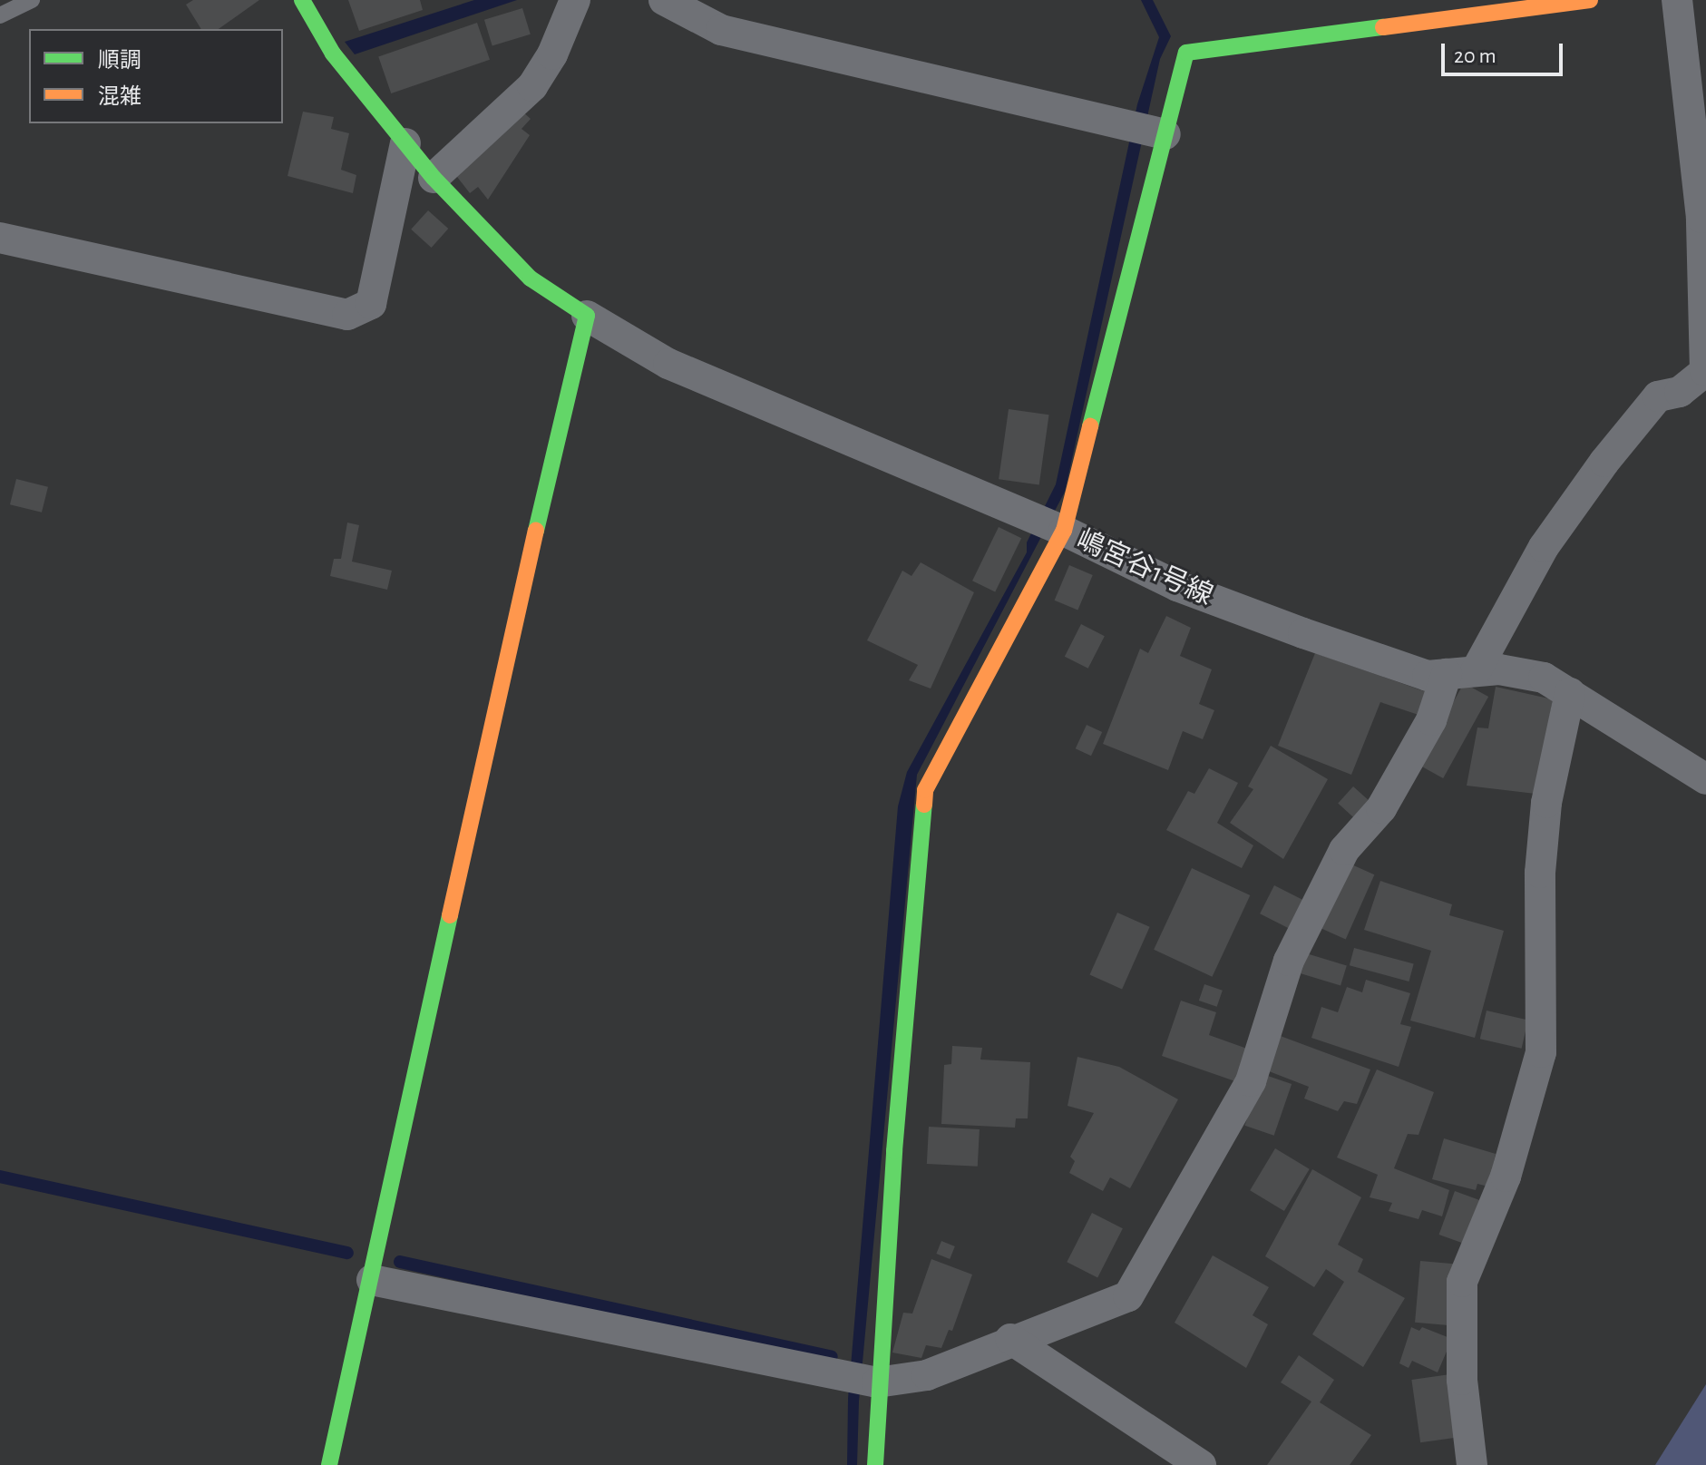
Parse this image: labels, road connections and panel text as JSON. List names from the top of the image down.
{
  "streets": {
    "street": ["嶋宮谷1号線"]
  },
  "legend": ["順調", "混雑"],
  "scale_bar": "20 m"
}
